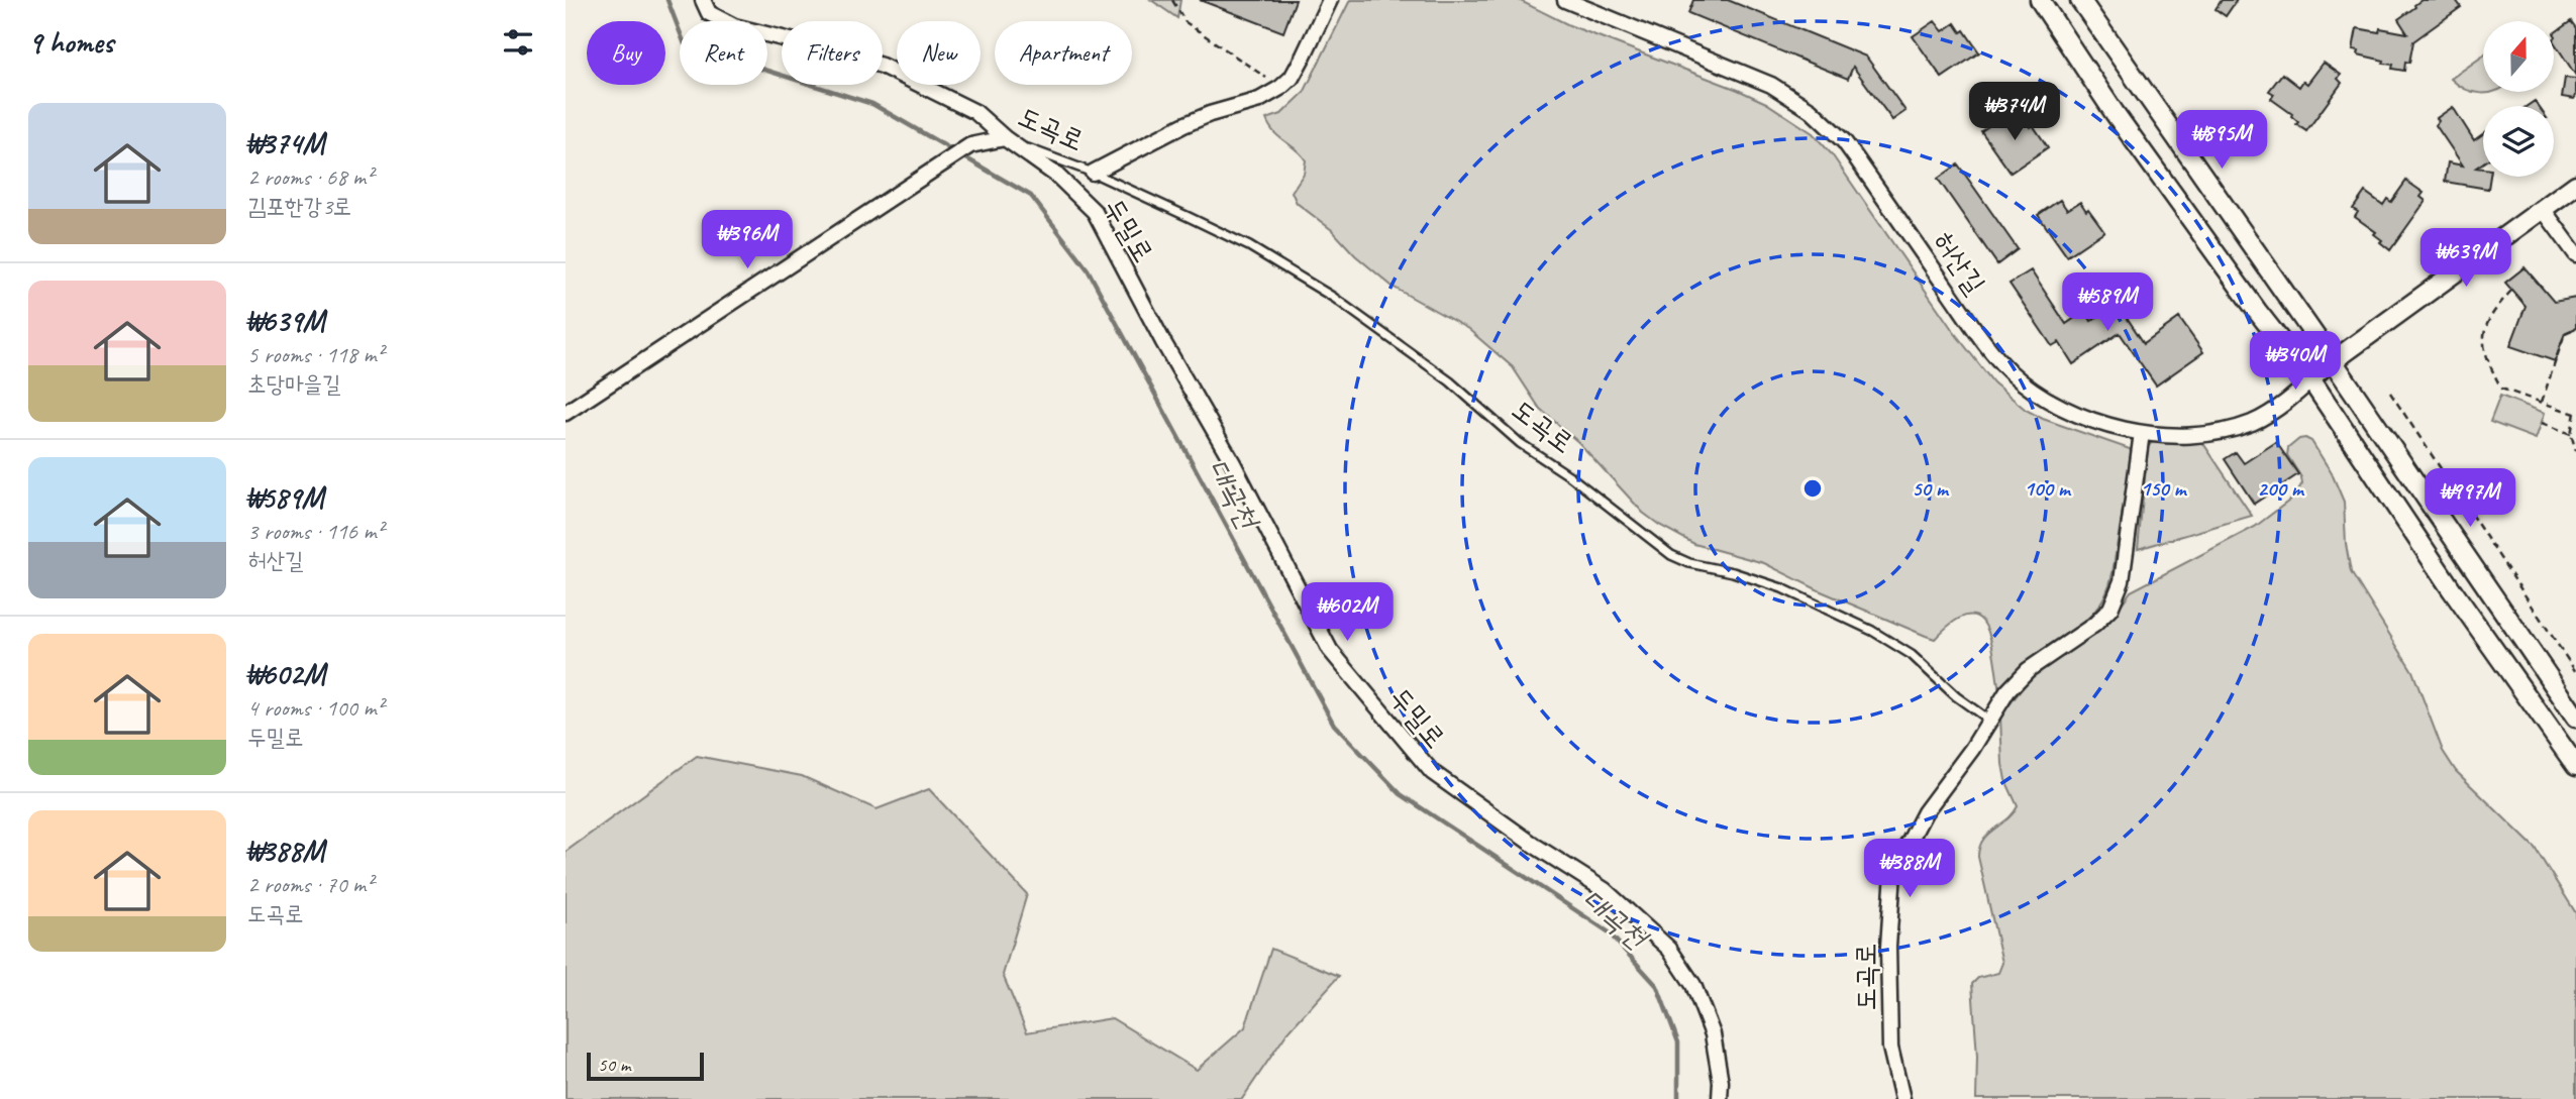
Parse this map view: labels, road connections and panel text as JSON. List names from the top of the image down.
{
  "streets": {
    "street": ["도곡로", "두밀로", "허산길"]
  },
  "crossings": [
    ["도곡로", "두밀로"]
  ],
  "water": ["대곡천"],
  "scale_bar": "50 m",
  "north": "top",
  "page": {
    "heading": "9 homes",
    "chip": [
      "Buy",
      "Rent",
      "Filters",
      "New",
      "Apartment"
    ],
    "price": [
      "₩374M",
      "₩895M",
      "₩396M",
      "₩639M",
      "₩589M",
      "₩340M",
      "₩997M",
      "₩602M",
      "₩388M"
    ],
    "list": [
      {
        "name": "₩374M",
        "note": "2 rooms · 68 m² · 김포한강3로"
      },
      {
        "name": "₩639M",
        "note": "5 rooms · 118 m² · 초당마을길"
      },
      {
        "name": "₩589M",
        "note": "3 rooms · 116 m² · 허산길"
      },
      {
        "name": "₩602M",
        "note": "4 rooms · 100 m² · 두밀로"
      },
      {
        "name": "₩388M",
        "note": "2 rooms · 70 m² · 도곡로"
      }
    ],
    "scale": "50 m"
  },
  "rings": [
    "50 m",
    "100 m",
    "150 m",
    "200 m"
  ]
}
